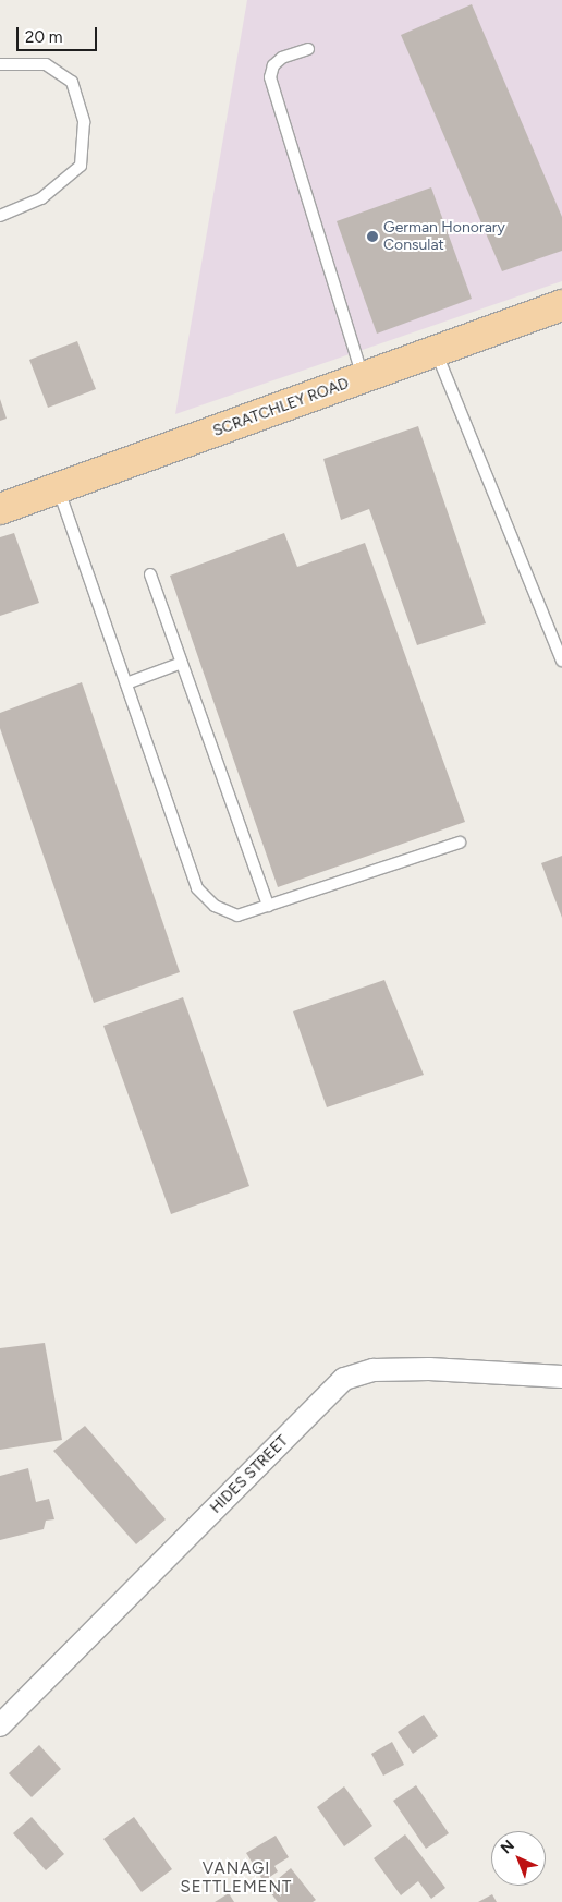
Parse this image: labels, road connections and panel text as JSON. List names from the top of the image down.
{
  "streets": {
    "main road": ["SCRATCHLEY ROAD"],
    "street": ["HIDES STREET"]
  },
  "districts": ["VANAGI SETTLEMENT"],
  "places": ["German Honorary Consulat"],
  "scale_bar": "20 m",
  "north": "top left"
}
